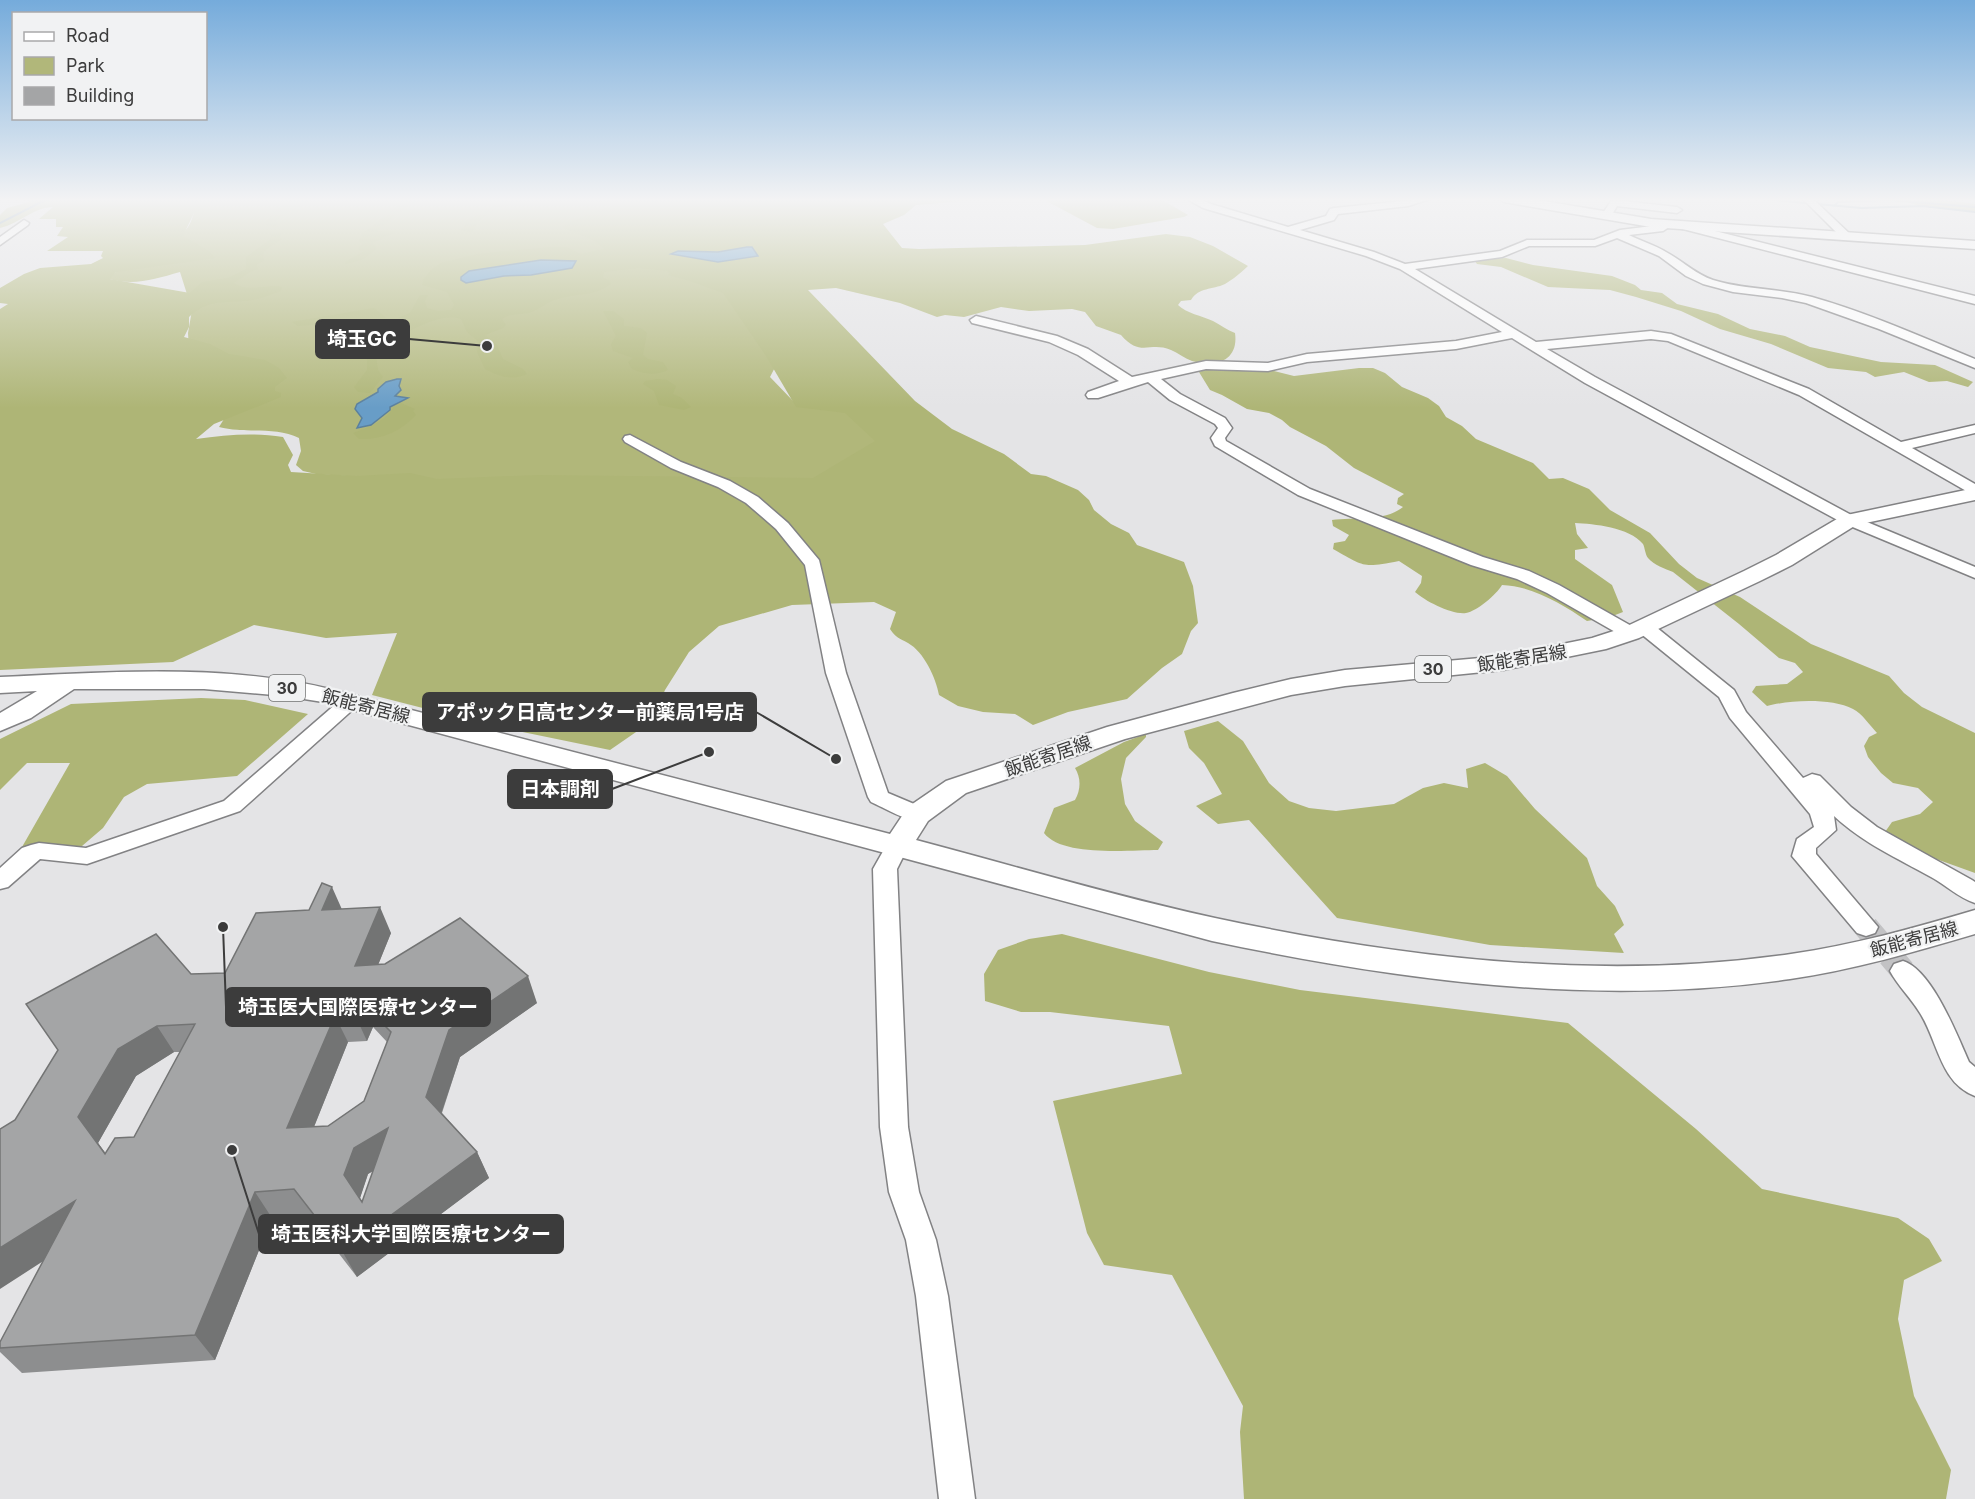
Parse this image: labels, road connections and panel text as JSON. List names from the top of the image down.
{
  "streets": {
    "main road": ["飯能寄居線", "30"]
  },
  "places": [
    "埼玉GC",
    "日本調剤",
    "アポック日高センター前薬局1号店",
    "埼玉医大国際医療センター",
    "埼玉医科大学国際医療センター"
  ],
  "legend": ["Road", "Park", "Building"]
}
